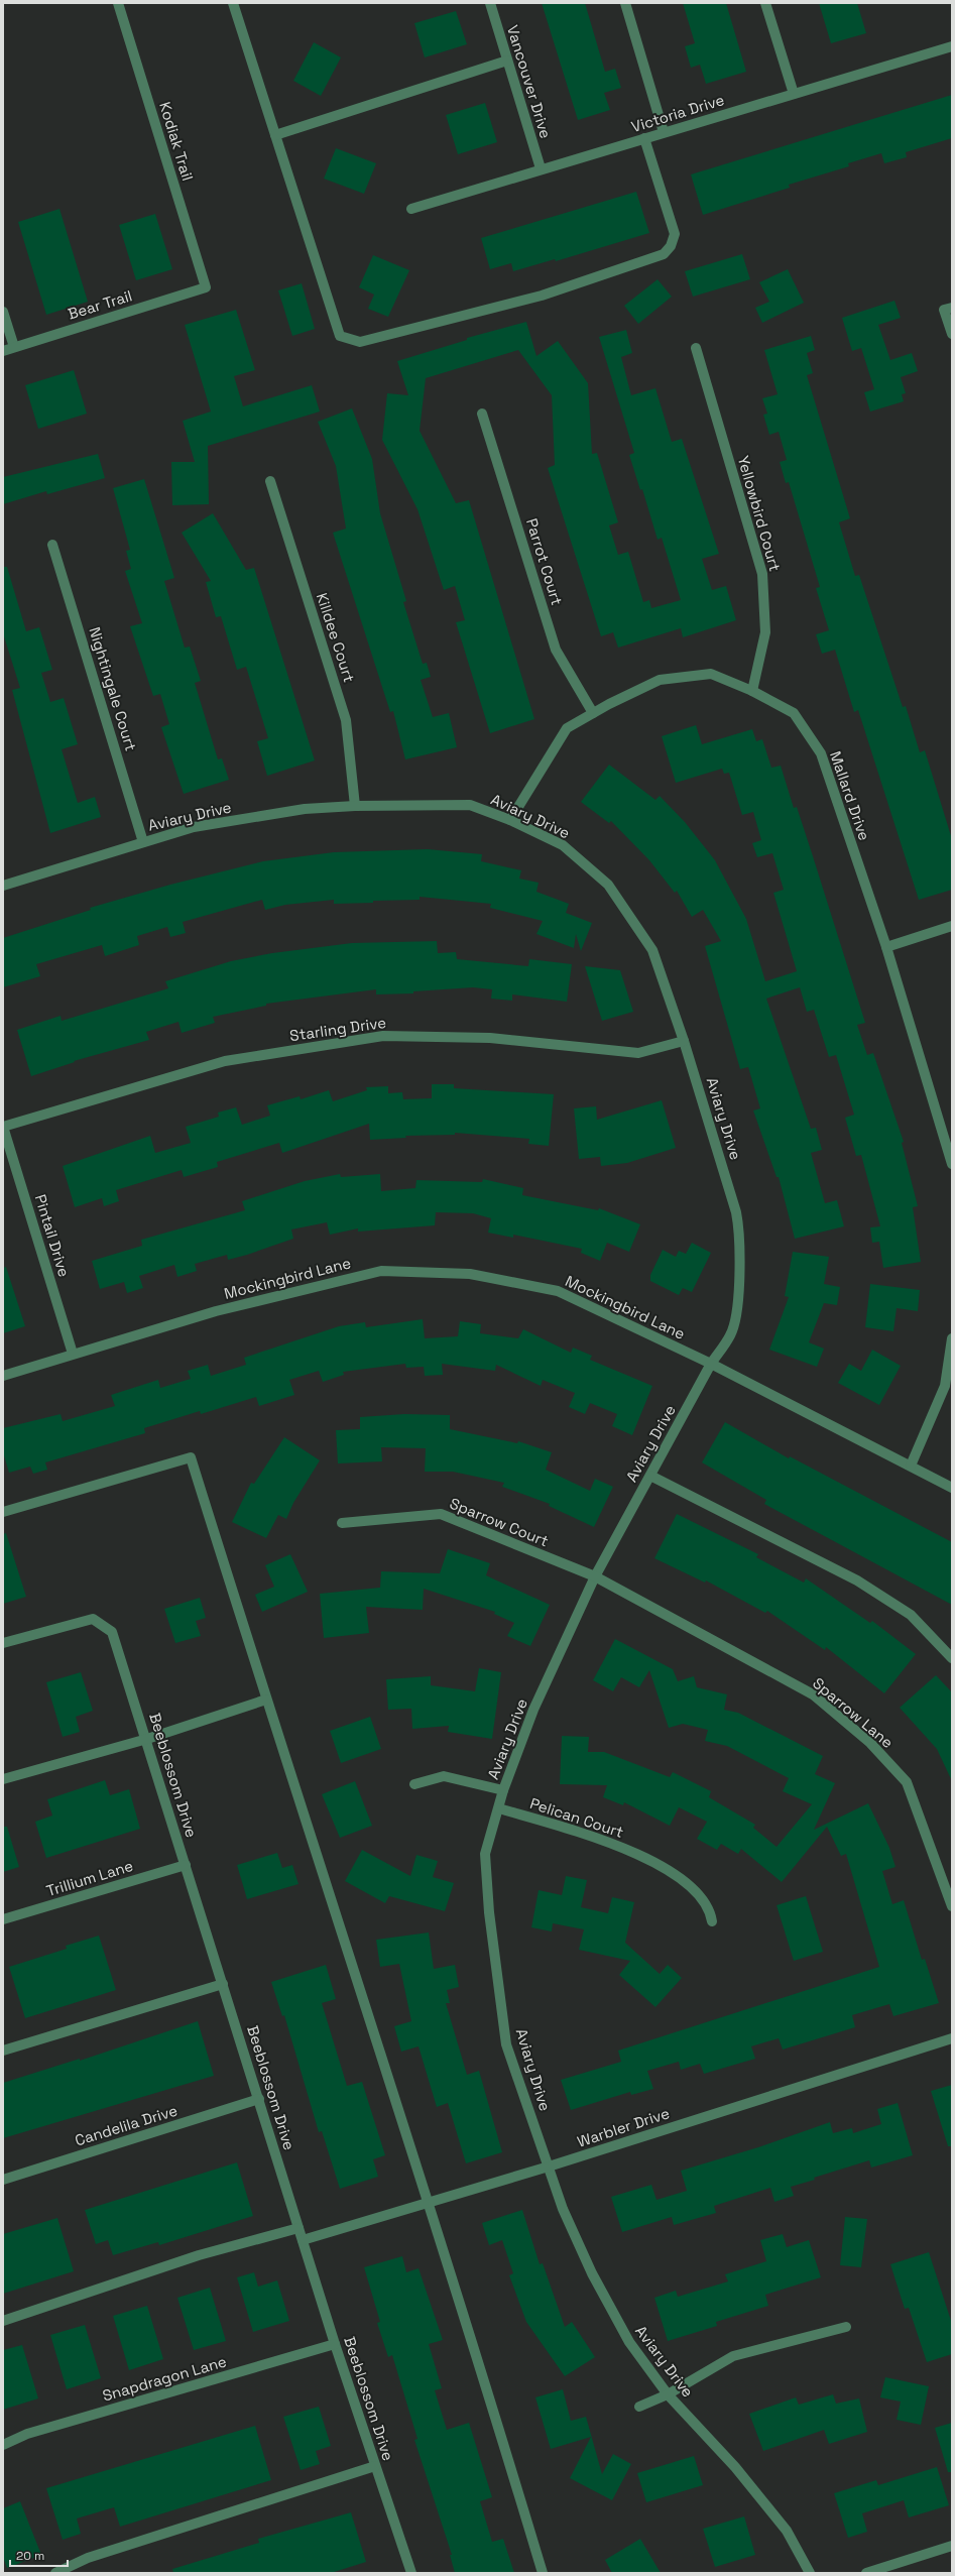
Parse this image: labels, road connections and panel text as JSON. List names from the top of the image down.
{
  "streets": {
    "street": [
      "Vancouver Drive",
      "Victoria Drive",
      "Kodiak Trail",
      "Bear Trail",
      "Yellowbird Court",
      "Parrot Court",
      "Killdee Court",
      "Nightingale Court",
      "Mallard Drive",
      "Aviary Drive",
      "Starling Drive",
      "Pintail Drive",
      "Mockingbird Lane",
      "Sparrow Court",
      "Sparrow Lane",
      "Beeblossom Drive",
      "Pelican Court",
      "Trillium Lane",
      "Candelila Drive",
      "Warbler Drive",
      "Snapdragon Lane"
    ]
  },
  "crossings": [
    ["Vancouver Drive", "Victoria Drive"],
    ["Kodiak Trail", "Bear Trail"],
    ["Yellowbird Court", "Mallard Drive"],
    ["Parrot Court", "Mallard Drive"],
    ["Killdee Court", "Aviary Drive"],
    ["Nightingale Court", "Aviary Drive"],
    ["Mallard Drive", "Aviary Drive"],
    ["Aviary Drive", "Starling Drive"],
    ["Aviary Drive", "Mockingbird Lane"],
    ["Aviary Drive", "Sparrow Court"],
    ["Aviary Drive", "Sparrow Lane"],
    ["Aviary Drive", "Pelican Court"],
    ["Aviary Drive", "Warbler Drive"],
    ["Starling Drive", "Pintail Drive"],
    ["Pintail Drive", "Mockingbird Lane"],
    ["Sparrow Court", "Sparrow Lane"],
    ["Beeblossom Drive", "Trillium Lane"],
    ["Beeblossom Drive", "Candelila Drive"],
    ["Beeblossom Drive", "Warbler Drive"],
    ["Beeblossom Drive", "Snapdragon Lane"]
  ],
  "scale_bar": "20 m"
}
